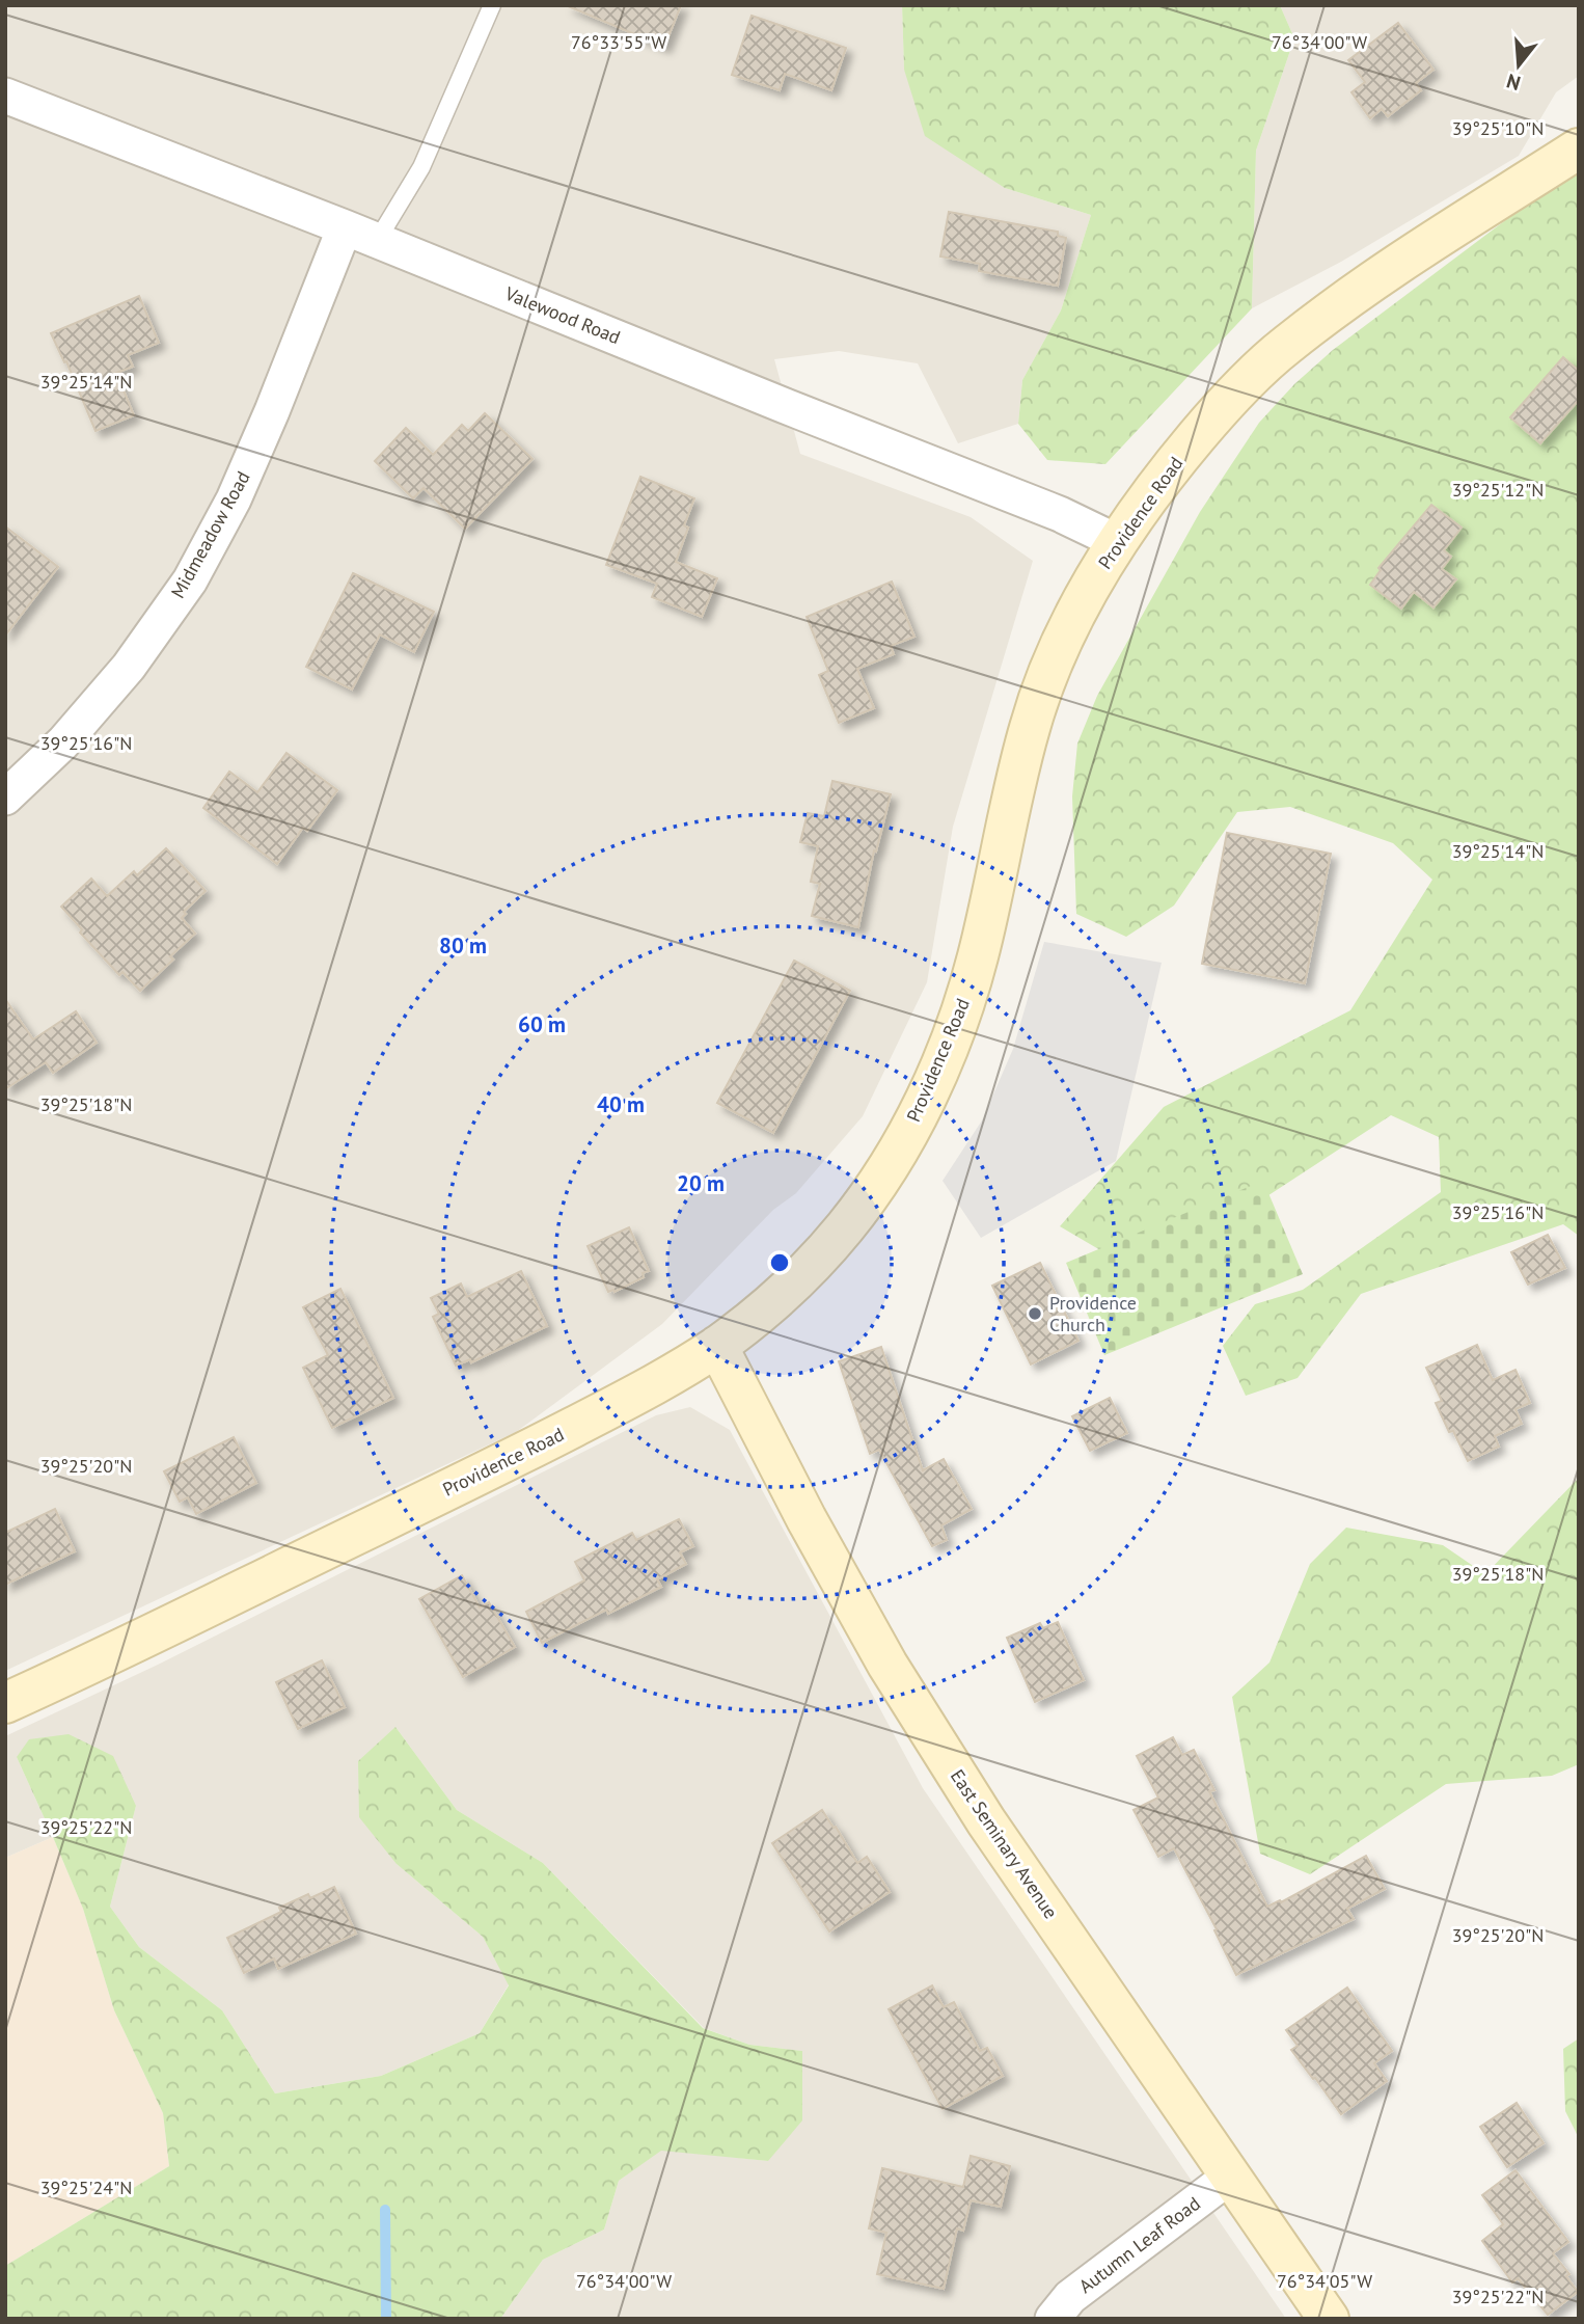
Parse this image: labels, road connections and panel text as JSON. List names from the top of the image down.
{
  "streets": {
    "street": [
      "Valewood Road",
      "Providence Road",
      "Midmeadow Road",
      "East Seminary Avenue",
      "Autumn Leaf Road"
    ]
  },
  "crossings": [
    ["Valewood Road", "Providence Road"],
    ["Valewood Road", "Midmeadow Road"],
    ["Providence Road", "East Seminary Avenue"],
    ["East Seminary Avenue", "Autumn Leaf Road"]
  ],
  "places": ["Providence Church"],
  "north": "bottom",
  "coordinates": [
    "76°33'55\"W",
    "76°34'00\"W",
    "39°25'10\"N",
    "39°25'14\"N",
    "39°25'12\"N",
    "39°25'16\"N",
    "39°25'18\"N",
    "39°25'20\"N",
    "39°25'22\"N",
    "39°25'24\"N",
    "76°34'05\"W"
  ],
  "rings": [
    "80 m",
    "60 m",
    "40 m",
    "20 m"
  ]
}
